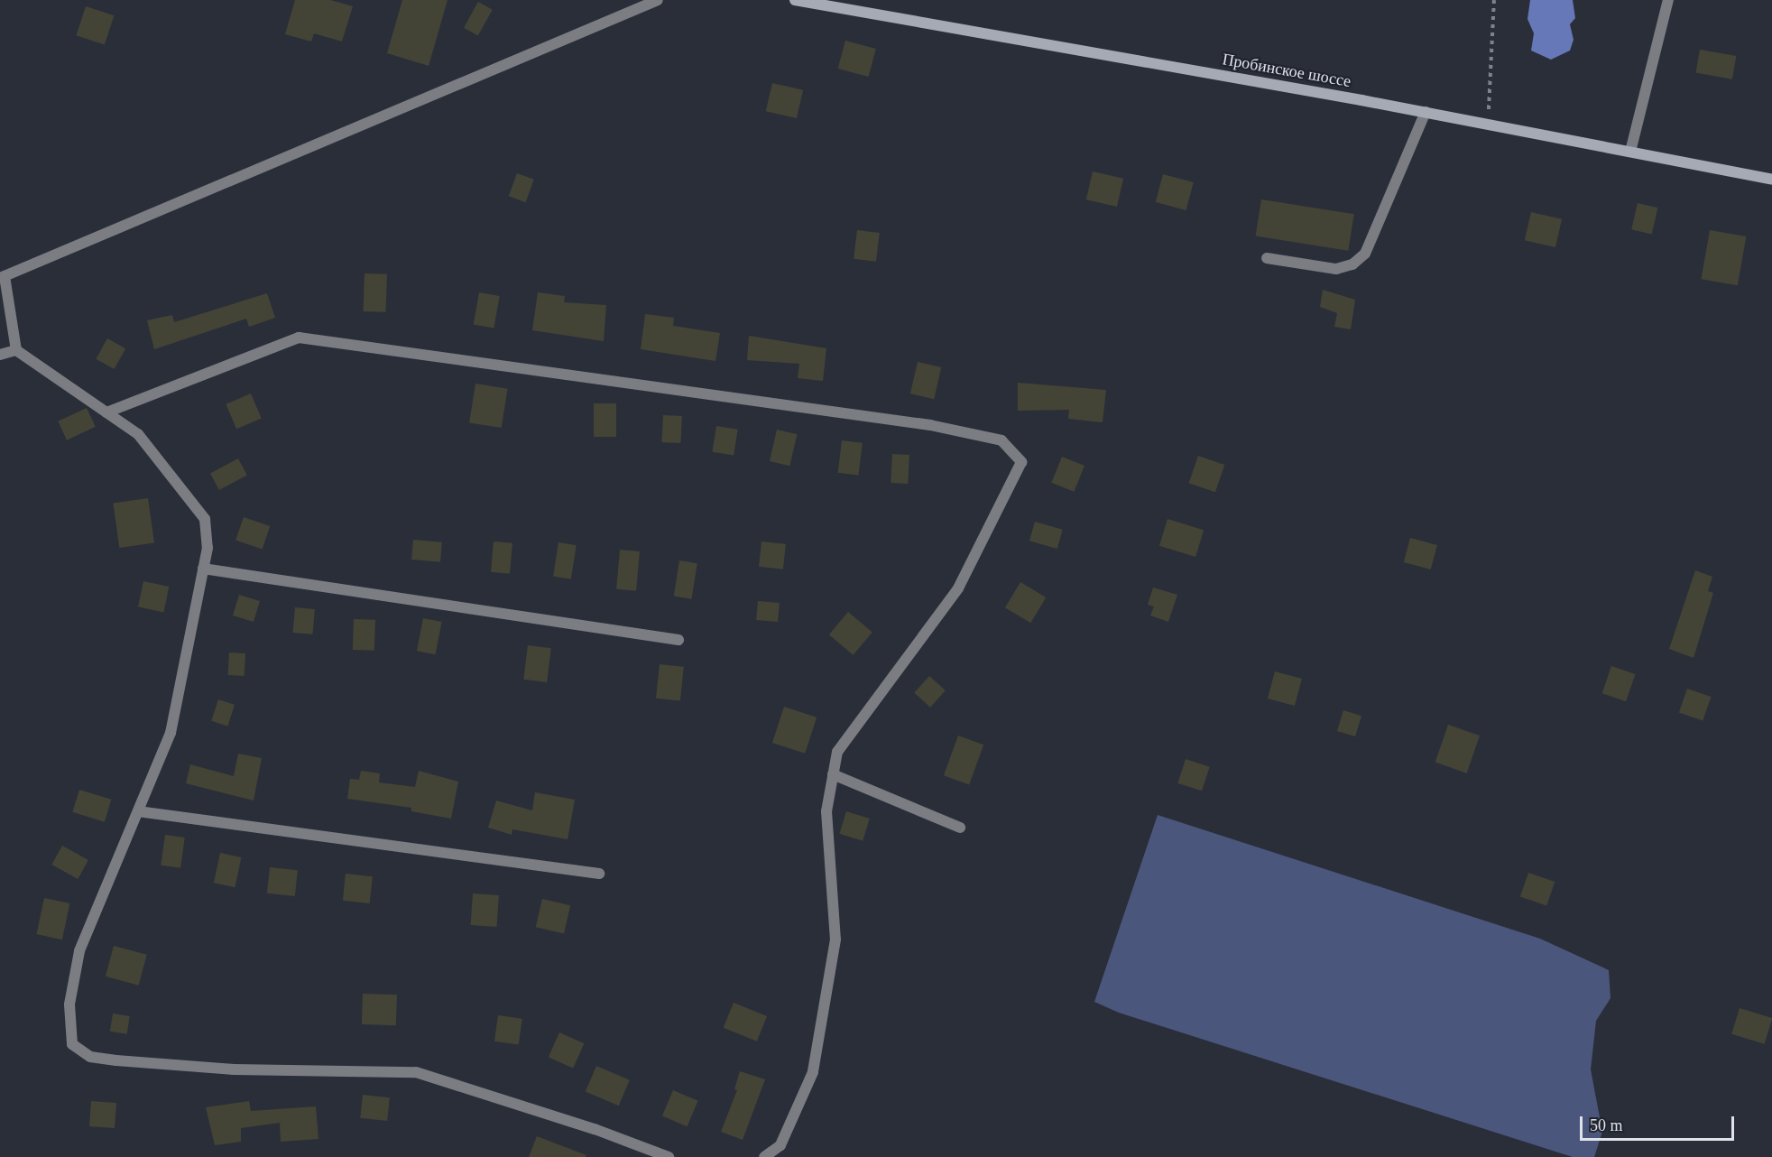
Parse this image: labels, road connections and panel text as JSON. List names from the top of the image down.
{
  "streets": {
    "main road": ["Пробинское шоссе"]
  },
  "scale_bar": "50 m"
}
